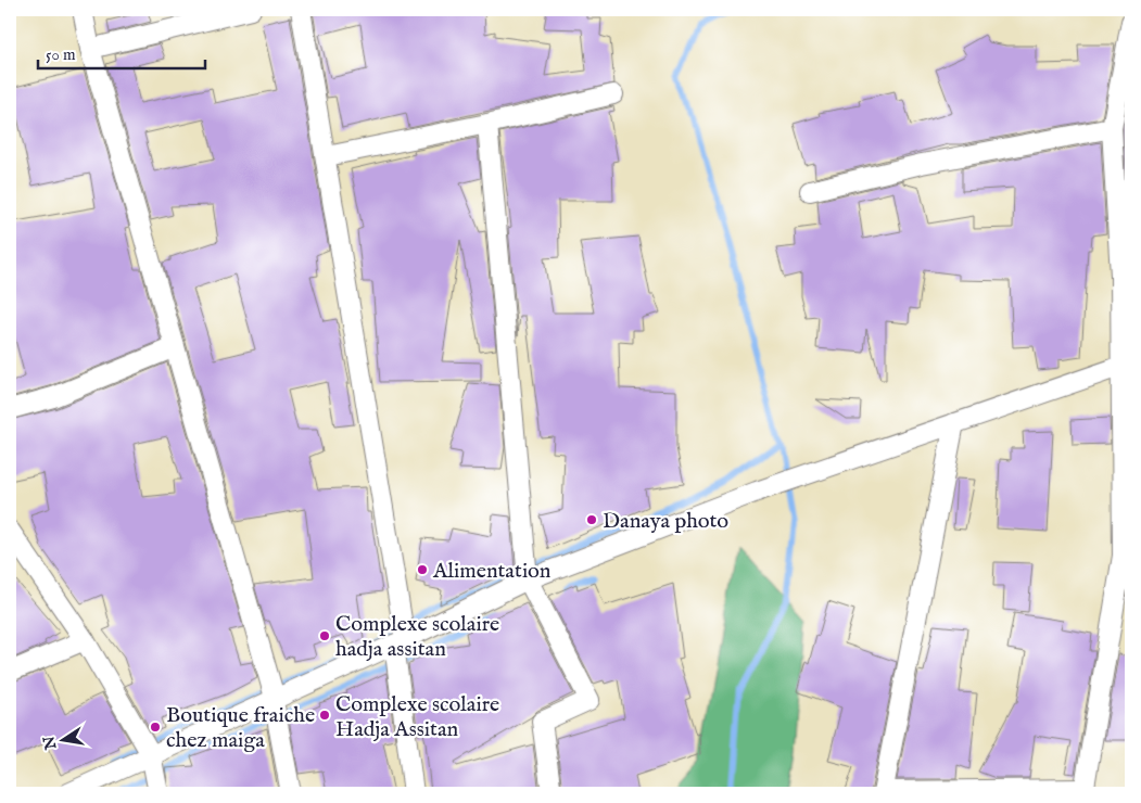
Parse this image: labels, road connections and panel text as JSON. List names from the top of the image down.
{
  "places": [
    "Danaya photo",
    "Alimentation",
    "Complexe scolaire hadja assitan",
    "Complexe scolaire Hadja Assitan",
    "Boutique fraiche chez maiga"
  ],
  "scale_bar": "50 m",
  "north": "left"
}
